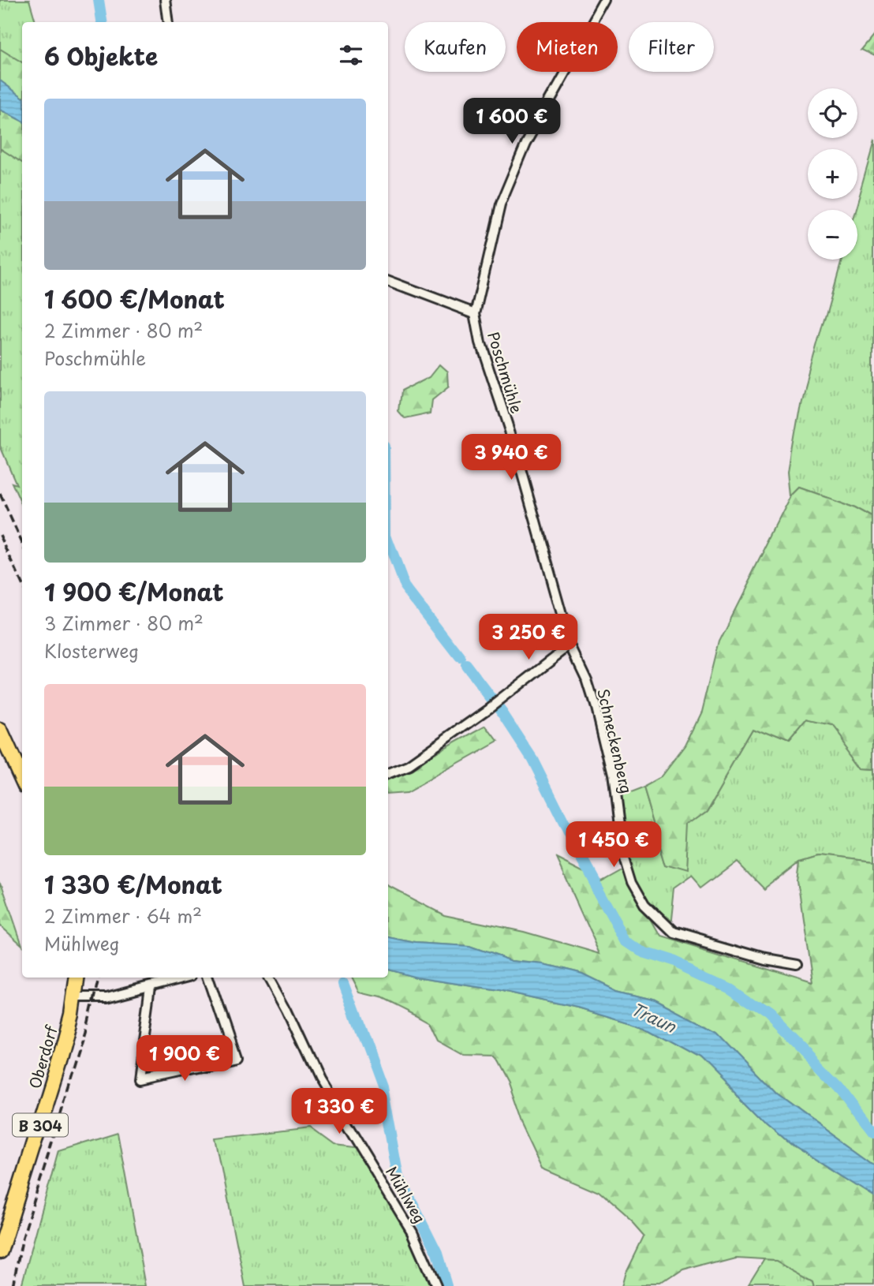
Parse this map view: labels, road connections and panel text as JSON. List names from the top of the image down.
{
  "streets": {
    "main road": ["Oberdorf", "B 304"],
    "street": ["Poschmühle", "Schneckenberg", "Mühlweg"]
  },
  "crossings": [
    ["Poschmühle", "Schneckenberg"],
    ["Oberdorf", "B 304"]
  ],
  "water": ["Traun"],
  "page": {
    "chip": ["Kaufen", "Mieten", "Filter"],
    "heading": "6 Objekte",
    "map_buttons": ["+", "−"],
    "list": [
      {
        "name": "1 600 €/Monat",
        "note": "2 Zimmer · 80 m² · Poschmühle"
      },
      {
        "name": "1 900 €/Monat",
        "note": "3 Zimmer · 80 m² · Klosterweg"
      },
      {
        "name": "1 330 €/Monat",
        "note": "2 Zimmer · 64 m² · Mühlweg"
      }
    ],
    "price": [
      "1 600 €",
      "3 940 €",
      "3 250 €",
      "1 450 €",
      "1 900 €",
      "1 330 €"
    ]
  }
}
